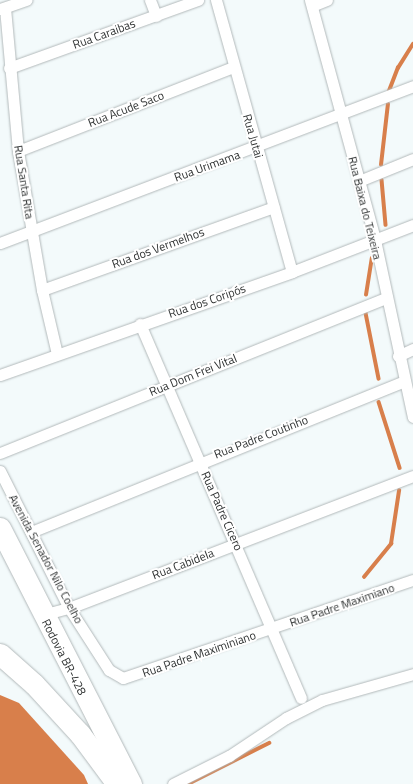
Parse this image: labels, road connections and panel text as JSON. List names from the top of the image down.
{
  "streets": {
    "highway": ["Rodovia BR-428"],
    "street": [
      "Rua Caraibas",
      "Rua Acude Saco",
      "Rua Jutai",
      "Rua Urimama",
      "Rua Santa Rita",
      "Rua Baixa do Teixeira",
      "Rua dos Vermelhos",
      "Rua dos Coripós",
      "Rua Dom Frei Vital",
      "Rua Padre Coutinho",
      "Rua Padre Cicero",
      "Avenida Senador Nilo Coelho",
      "Rua Cabidela",
      "Rua Padre Maximiano",
      "Rua Padre Maximiniano"
    ]
  },
  "crossings": [
    ["Rua Caraibas", "Rua Santa Rita"],
    ["Rua Acude Saco", "Rua Jutai"],
    ["Rua Acude Saco", "Rua Santa Rita"],
    ["Rua Jutai", "Rua Urimama"],
    ["Rua Jutai", "Rua dos Vermelhos"],
    ["Rua Jutai", "Rua dos Coripós"],
    ["Rua Urimama", "Rua Santa Rita"],
    ["Rua Urimama", "Rua Baixa do Teixeira"],
    ["Rua Santa Rita", "Rua dos Vermelhos"],
    ["Rua Santa Rita", "Rua dos Coripós"],
    ["Rua Baixa do Teixeira", "Rua dos Coripós"],
    ["Rua Baixa do Teixeira", "Rua Dom Frei Vital"],
    ["Rua Baixa do Teixeira", "Rua Padre Coutinho"],
    ["Rua dos Coripós", "Rua Padre Cicero"],
    ["Rua Dom Frei Vital", "Rua Padre Cicero"],
    ["Rua Padre Coutinho", "Rua Padre Cicero"],
    ["Rua Padre Coutinho", "Avenida Senador Nilo Coelho"],
    ["Rua Padre Cicero", "Rua Cabidela"],
    ["Rua Padre Cicero", "Rua Padre Maximiano"],
    ["Rua Padre Cicero", "Rua Padre Maximiniano"],
    ["Avenida Senador Nilo Coelho", "Rua Cabidela"],
    ["Avenida Senador Nilo Coelho", "Rua Padre Maximiniano"],
    ["Rua Cabidela", "Rodovia BR-428"],
    ["Rua Padre Maximiano", "Rua Padre Maximiniano"]
  ]
}
